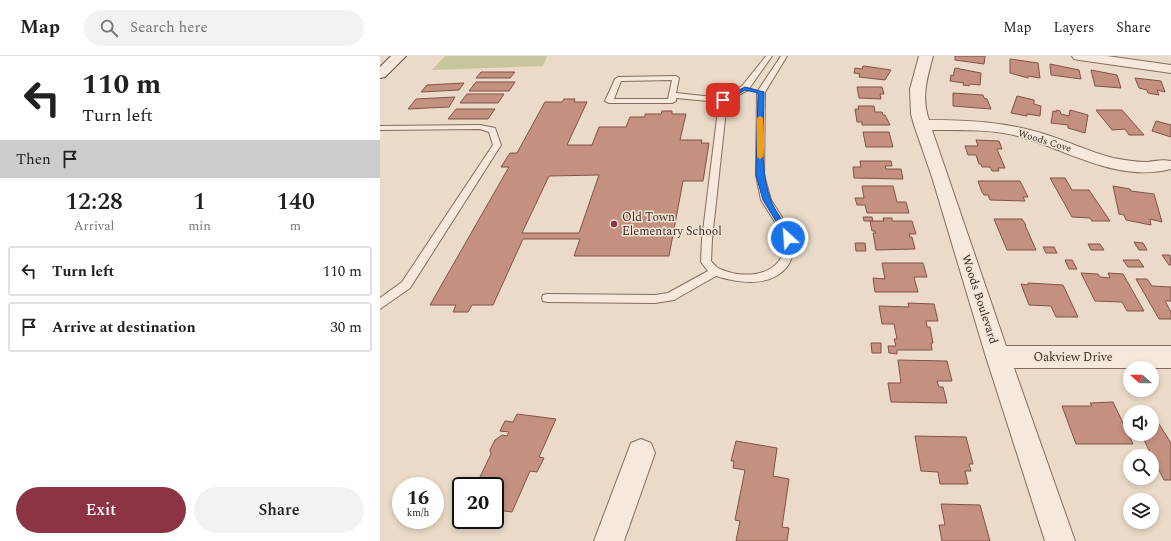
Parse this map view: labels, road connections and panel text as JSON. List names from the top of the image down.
{
  "streets": {
    "street": ["Woods Cove", "Woods Boulevard", "Oakview Drive"]
  },
  "crossings": [
    ["Woods Cove", "Woods Boulevard"],
    ["Woods Boulevard", "Oakview Drive"]
  ],
  "places": ["Old Town Elementary School"],
  "north": "left",
  "page": {
    "header": "Map",
    "search": "Search here",
    "nav": ["Map", "Layers", "Share"],
    "turn": ["110 m", "Turn left"],
    "then": "Then",
    "eta": [
      "12:28",
      "Arrival",
      "1",
      "min",
      "140",
      "m"
    ],
    "list": [
      {
        "name": "Turn left",
        "value": "110 m"
      },
      {
        "name": "Arrive at destination",
        "value": "30 m"
      }
    ],
    "speed": "16 km/h",
    "limit": "20",
    "buttons": ["Exit", "Share"]
  }
}
